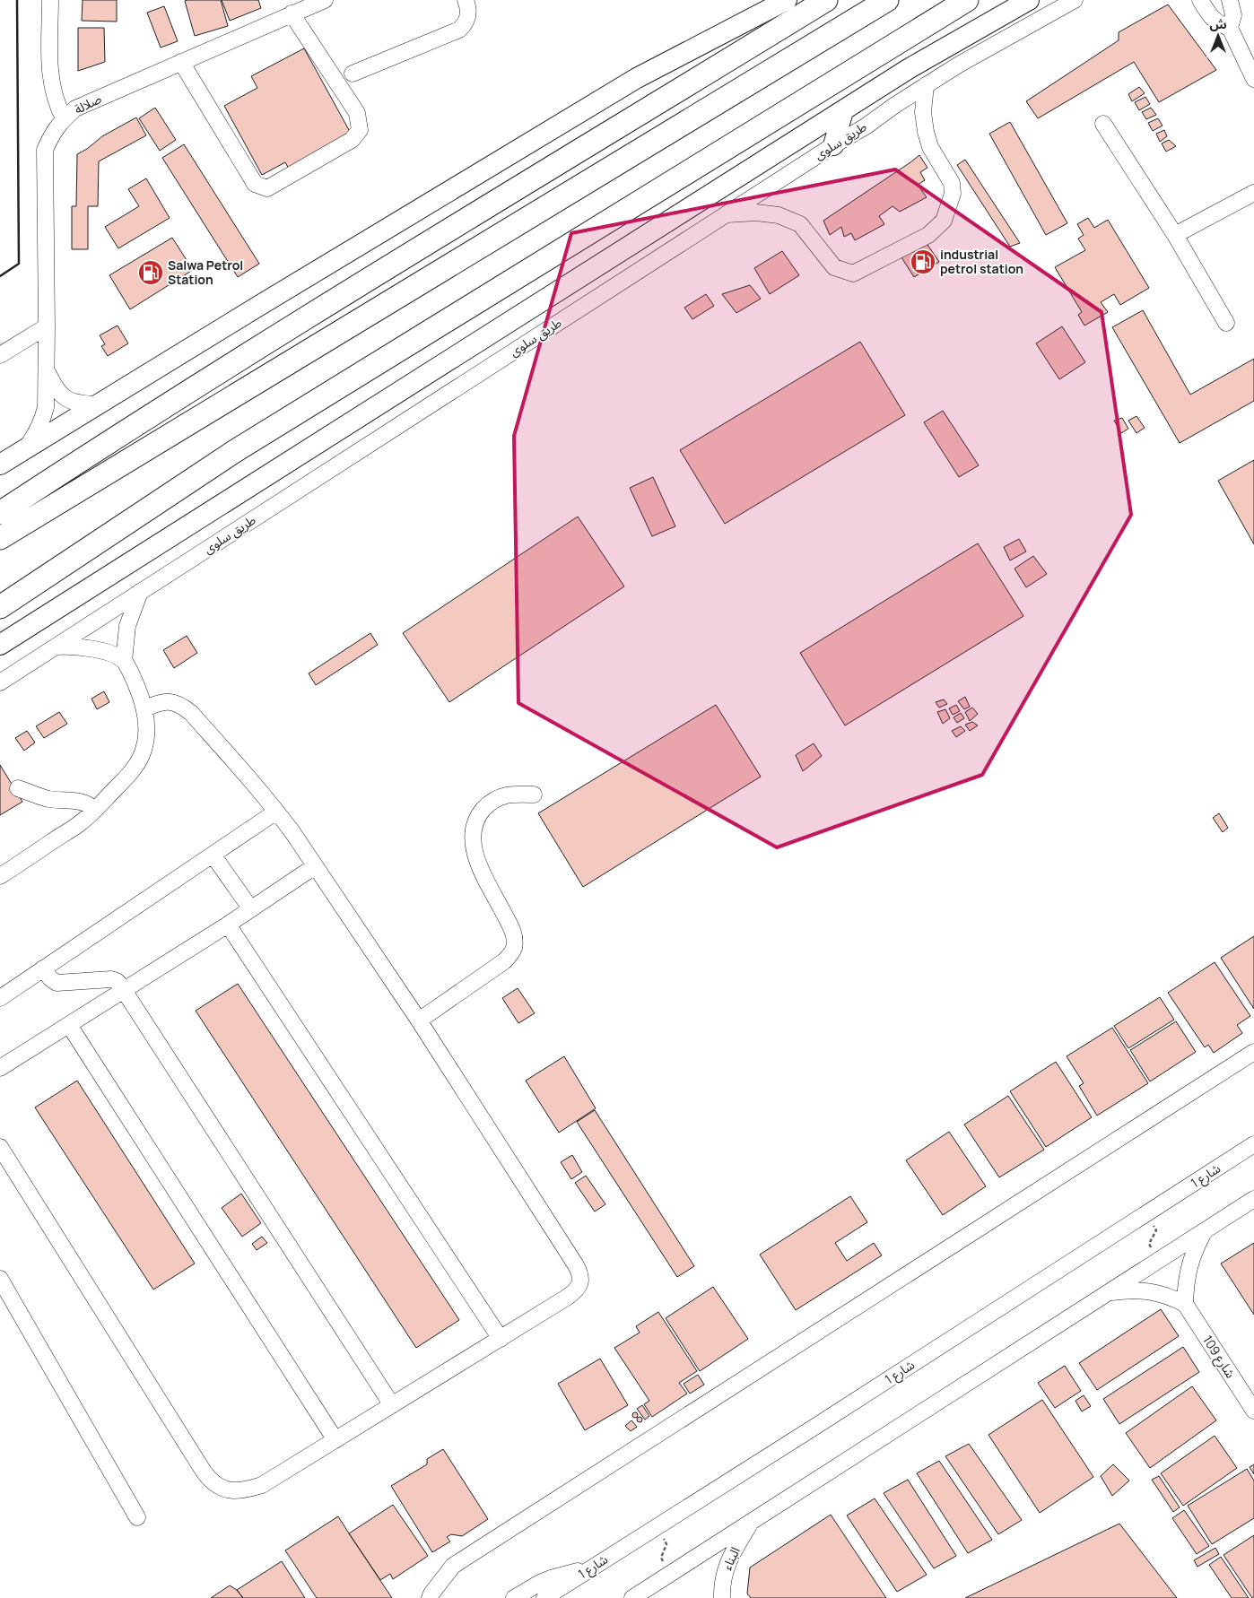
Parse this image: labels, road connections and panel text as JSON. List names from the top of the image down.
{
  "streets": {
    "main road": ["طريق سلوى"],
    "street": [
      "صلالة",
      "شارع 1",
      "شارع 109",
      "البناء"
    ]
  },
  "places": {
    "fuel station": ["industrial petrol station", "Salwa Petrol Station"]
  },
  "north": "top"
}
